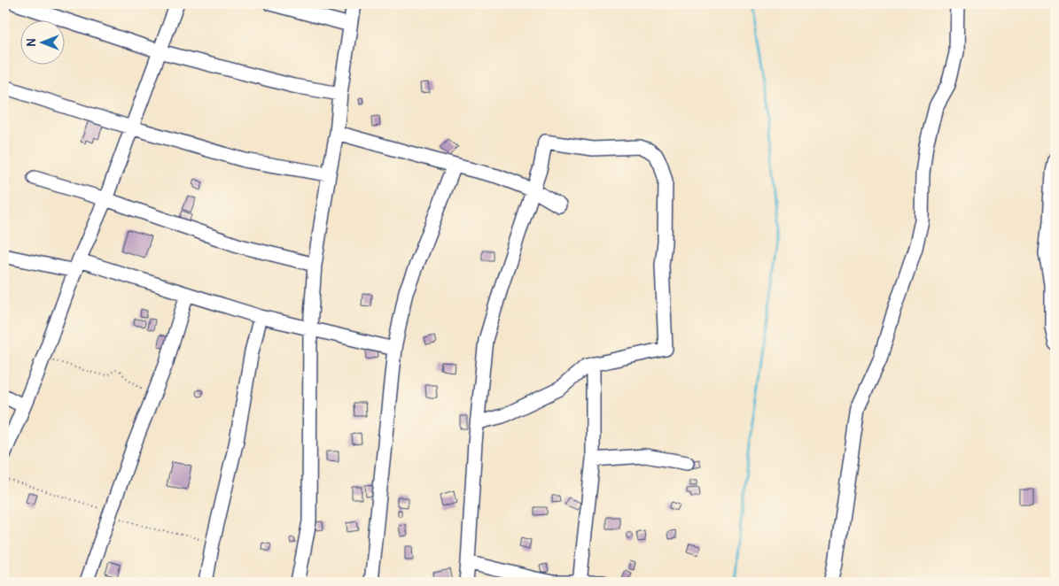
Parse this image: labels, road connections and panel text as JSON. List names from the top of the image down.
{
  "north": "left"
}
